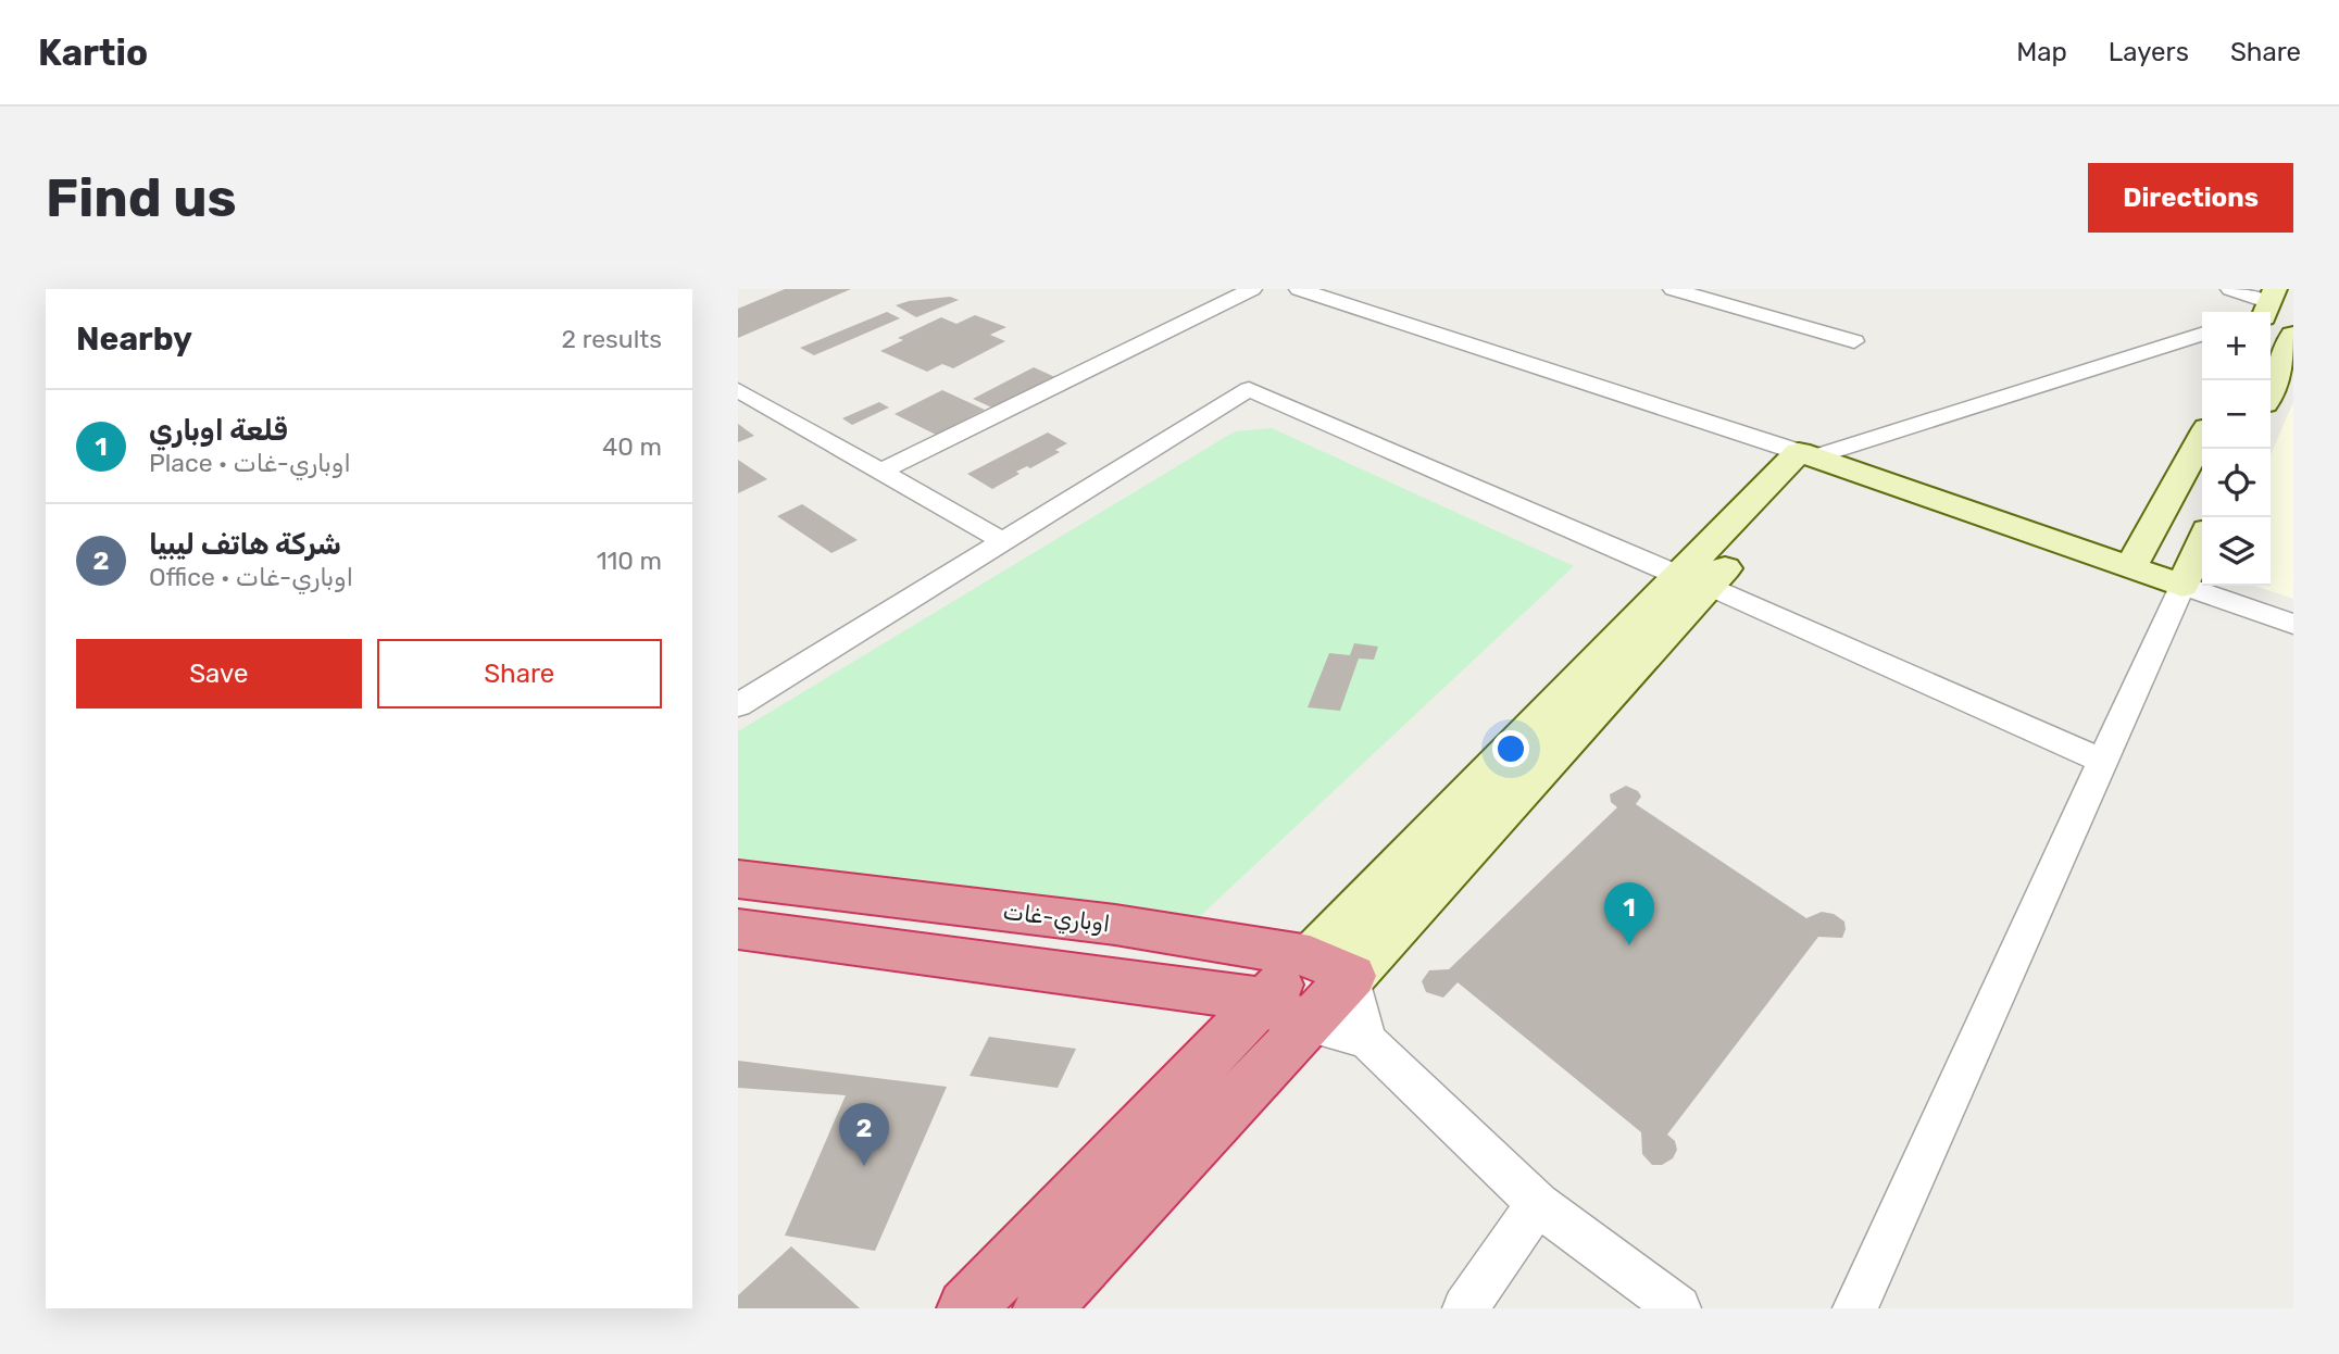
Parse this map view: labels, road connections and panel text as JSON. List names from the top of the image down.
{
  "streets": {
    "highway": ["اوباري-غات"]
  },
  "page": {
    "header": "Kartio",
    "nav": ["Map", "Layers", "Share"],
    "buttons": [
      "Directions",
      ["Save", "Share"]
    ],
    "title": "Find us",
    "heading": ["Nearby", "2 results"],
    "map_buttons": ["+", "−"],
    "list": [
      {
        "mark": "1",
        "name": "قلعة اوباري",
        "note": "Place · اوباري-غات",
        "value": "40 m"
      },
      {
        "mark": "2",
        "name": "شركة هاتف ليبيا",
        "note": "Office · اوباري-غات",
        "value": "110 m"
      }
    ],
    "pins": ["1", "2"]
  }
}
